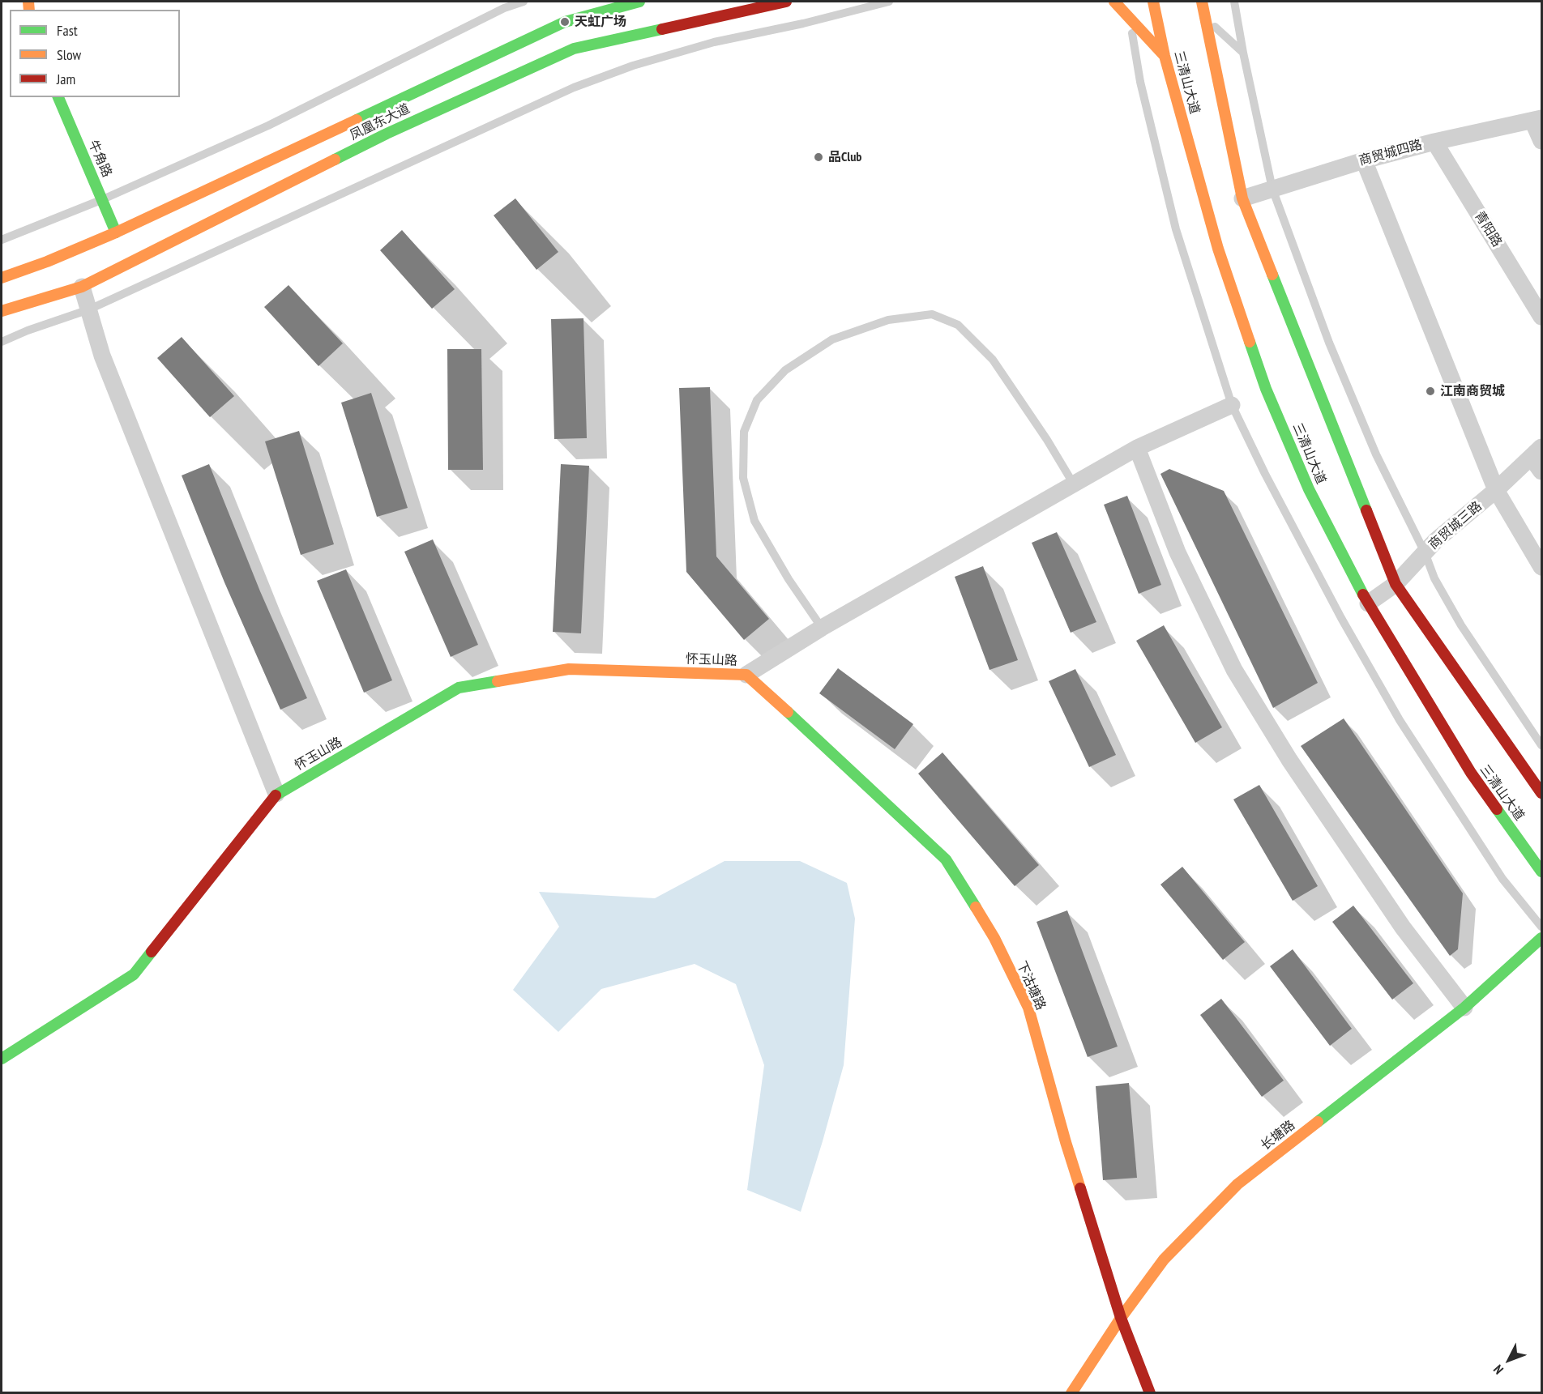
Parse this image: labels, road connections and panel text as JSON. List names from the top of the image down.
{
  "streets": {
    "main road": [
      "三清山大道",
      "凤凰东大道",
      "牛角路",
      "怀玉山路",
      "下沽塘路",
      "长塘路"
    ],
    "street": ["商贸城四路", "青阳路", "商贸城三路"]
  },
  "crossings": [
    ["三清山大道", "商贸城三路"],
    ["凤凰东大道", "牛角路"],
    ["商贸城四路", "青阳路"],
    ["怀玉山路", "下沽塘路"],
    ["下沽塘路", "长塘路"]
  ],
  "places": ["天虹广场", "品Club", "江南商贸城"],
  "legend": ["Fast", "Slow", "Jam"],
  "north": "bottom left"
}
